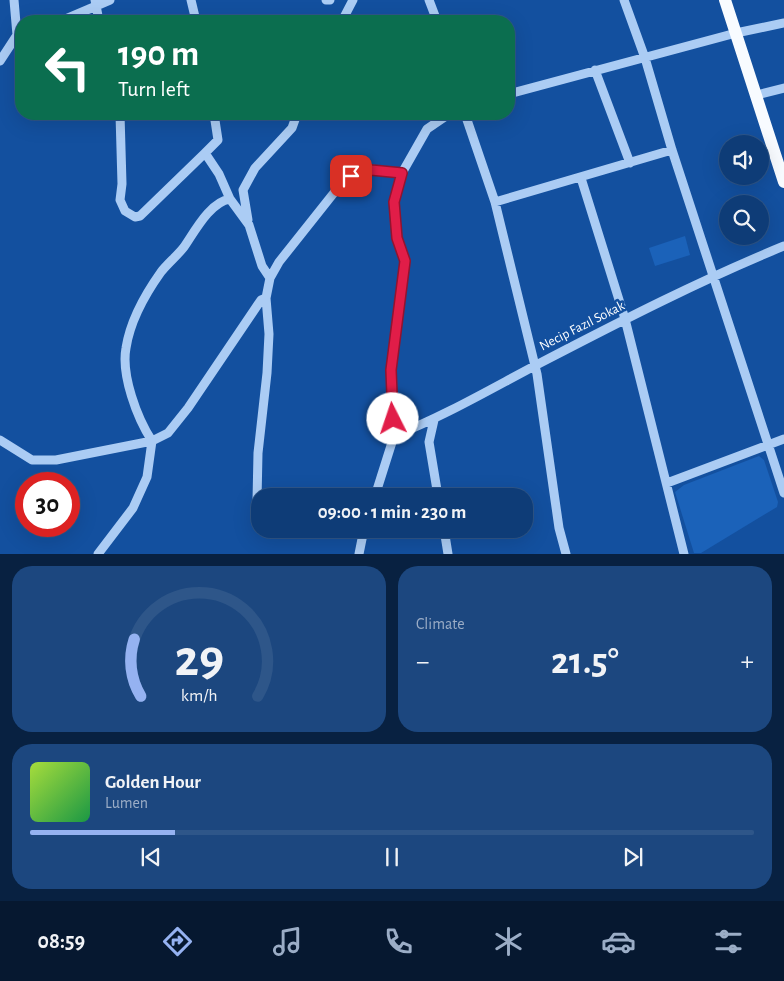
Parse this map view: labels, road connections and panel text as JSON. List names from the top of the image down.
{
  "streets": {
    "street": ["Necip Fazıl Sokak"]
  },
  "page": {
    "turn": ["190 m", "Turn left"],
    "limit": "30",
    "trip": "09:00 · 1 min · 230 m",
    "tile": "Climate",
    "heat": ["−", "21.5°", "+"],
    "song": ["Golden Hour", "Lumen"],
    "tabs": "08:59",
    "gauge": ["29", "km/h"]
  }
}
